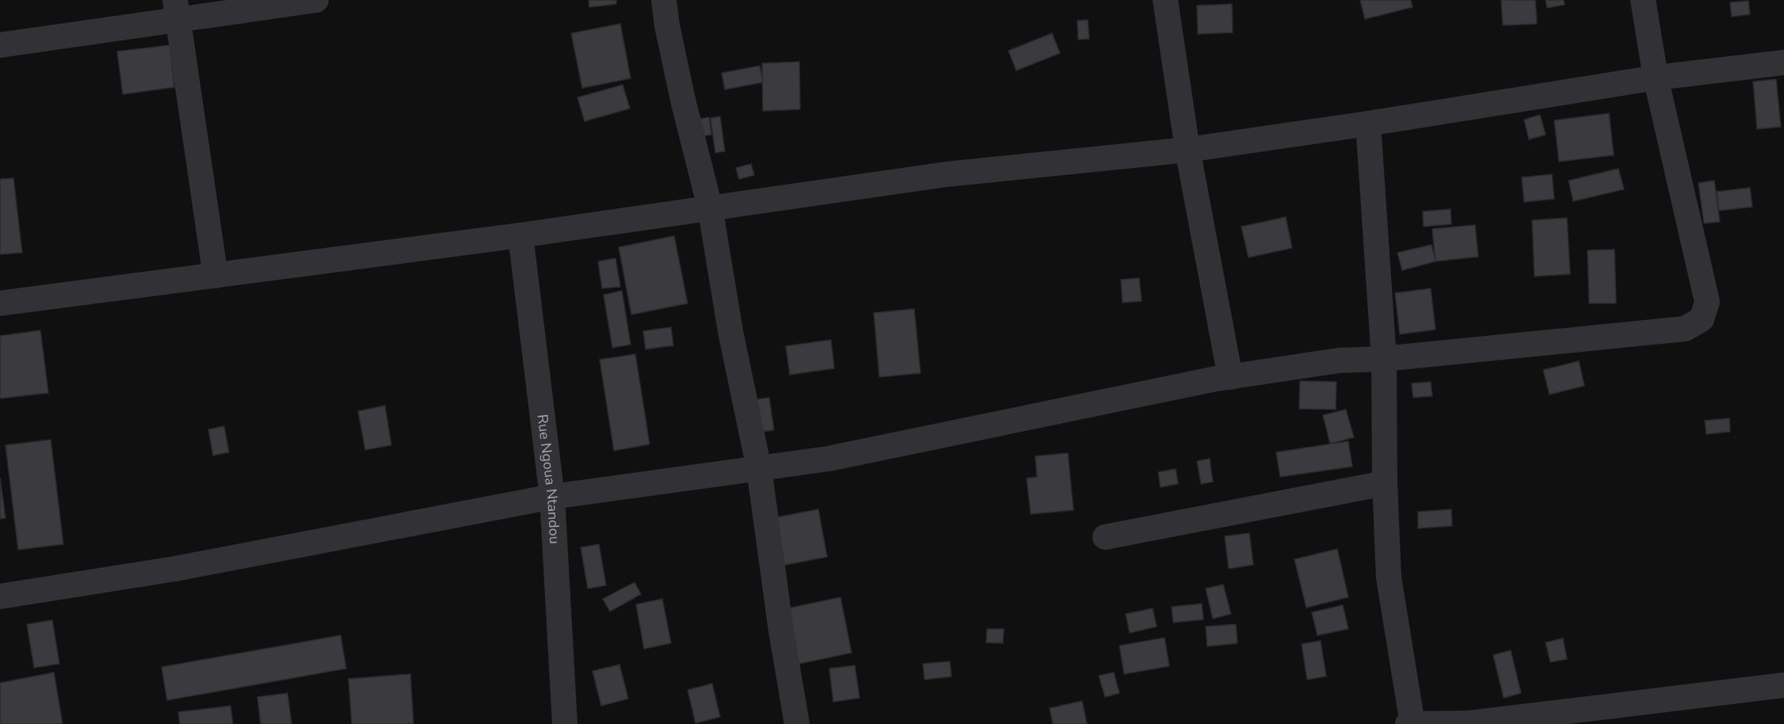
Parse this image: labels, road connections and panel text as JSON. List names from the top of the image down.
{
  "streets": {
    "street": ["Rue Ngoua Ntandou"]
  }
}
